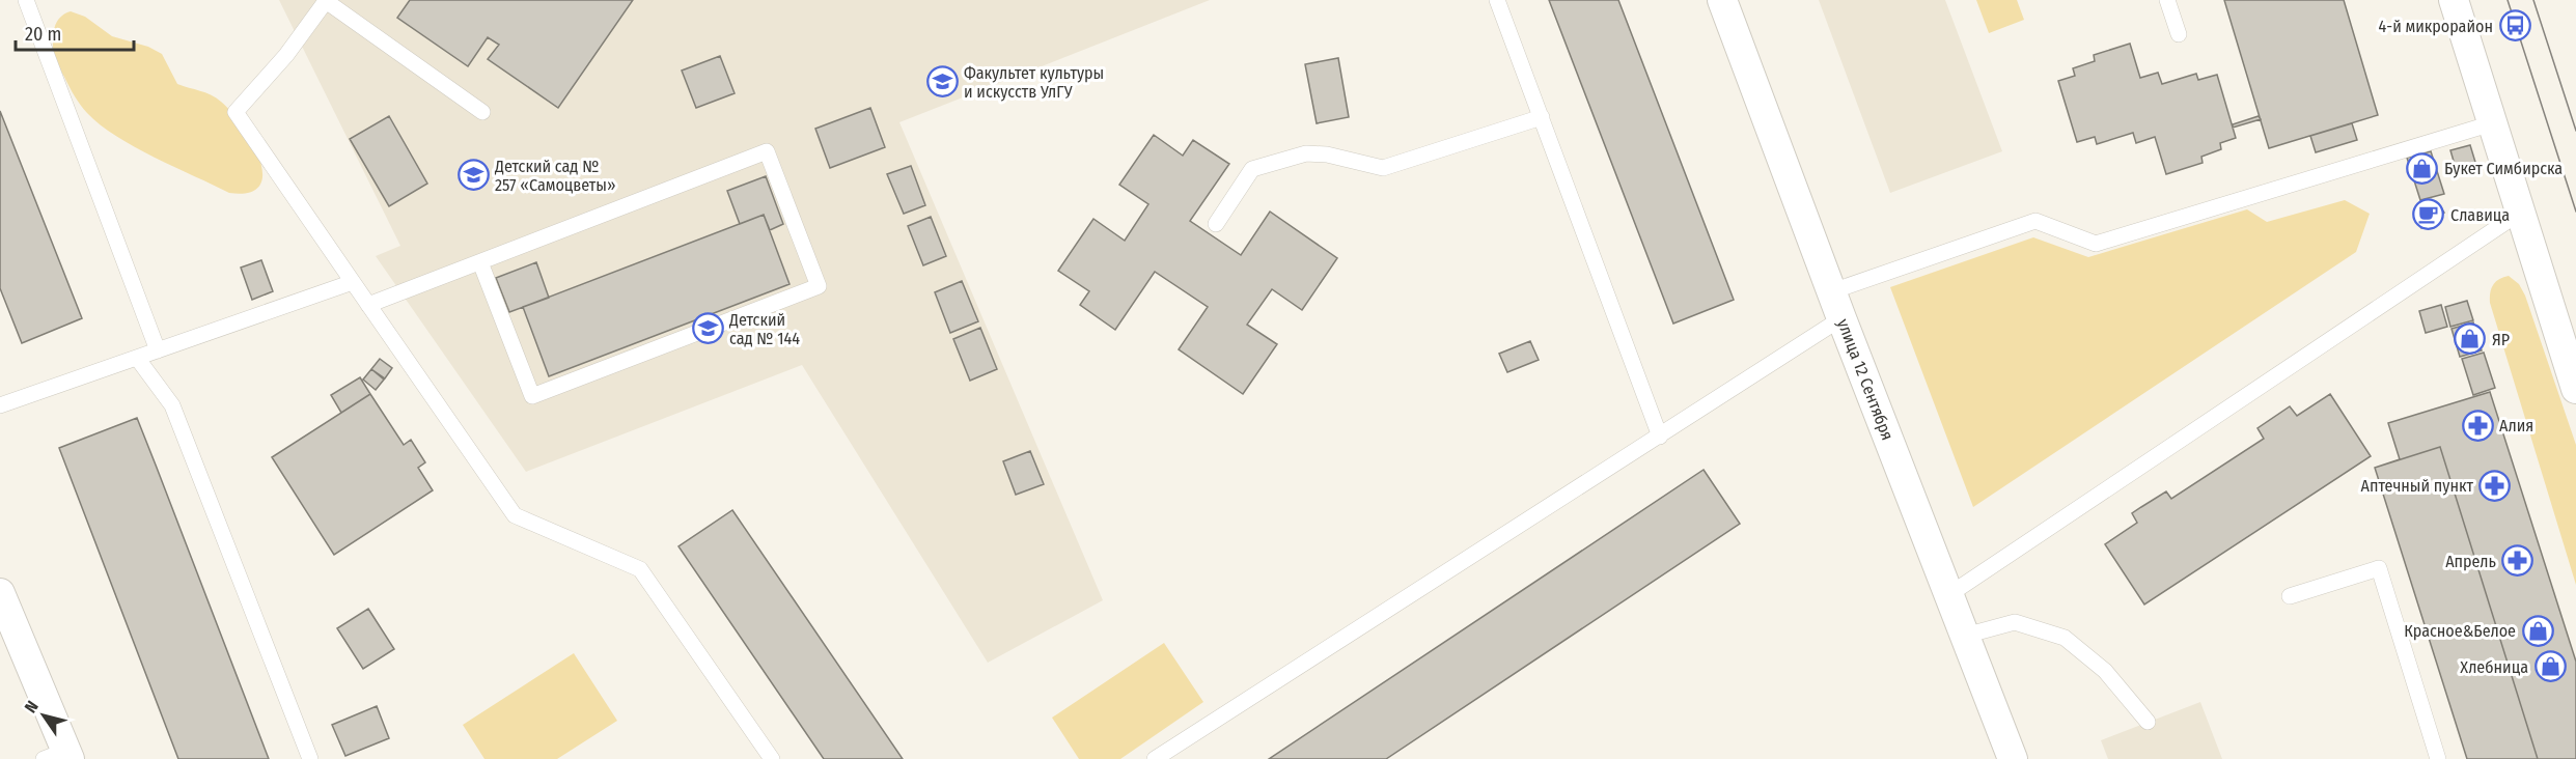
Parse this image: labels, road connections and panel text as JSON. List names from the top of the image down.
{
  "streets": {
    "street": ["улица 12 Сентября"]
  },
  "places": {
    "bus stop": ["4-й микрорайон"],
    "school or university": ["Факультет культуры и искусств УлГУ", "Детский сад № 257 «Самоцветы»", "Детский сад № 144"],
    "shop": [
      "Букет Симбирска",
      "ЯР",
      "Красное&Белое",
      "Хлебница"
    ],
    "cafe": ["Славица"],
    "pharmacy": ["Алия", "Аптечный пункт", "Апрель"]
  },
  "scale_bar": "20 m",
  "north": "top left"
}
